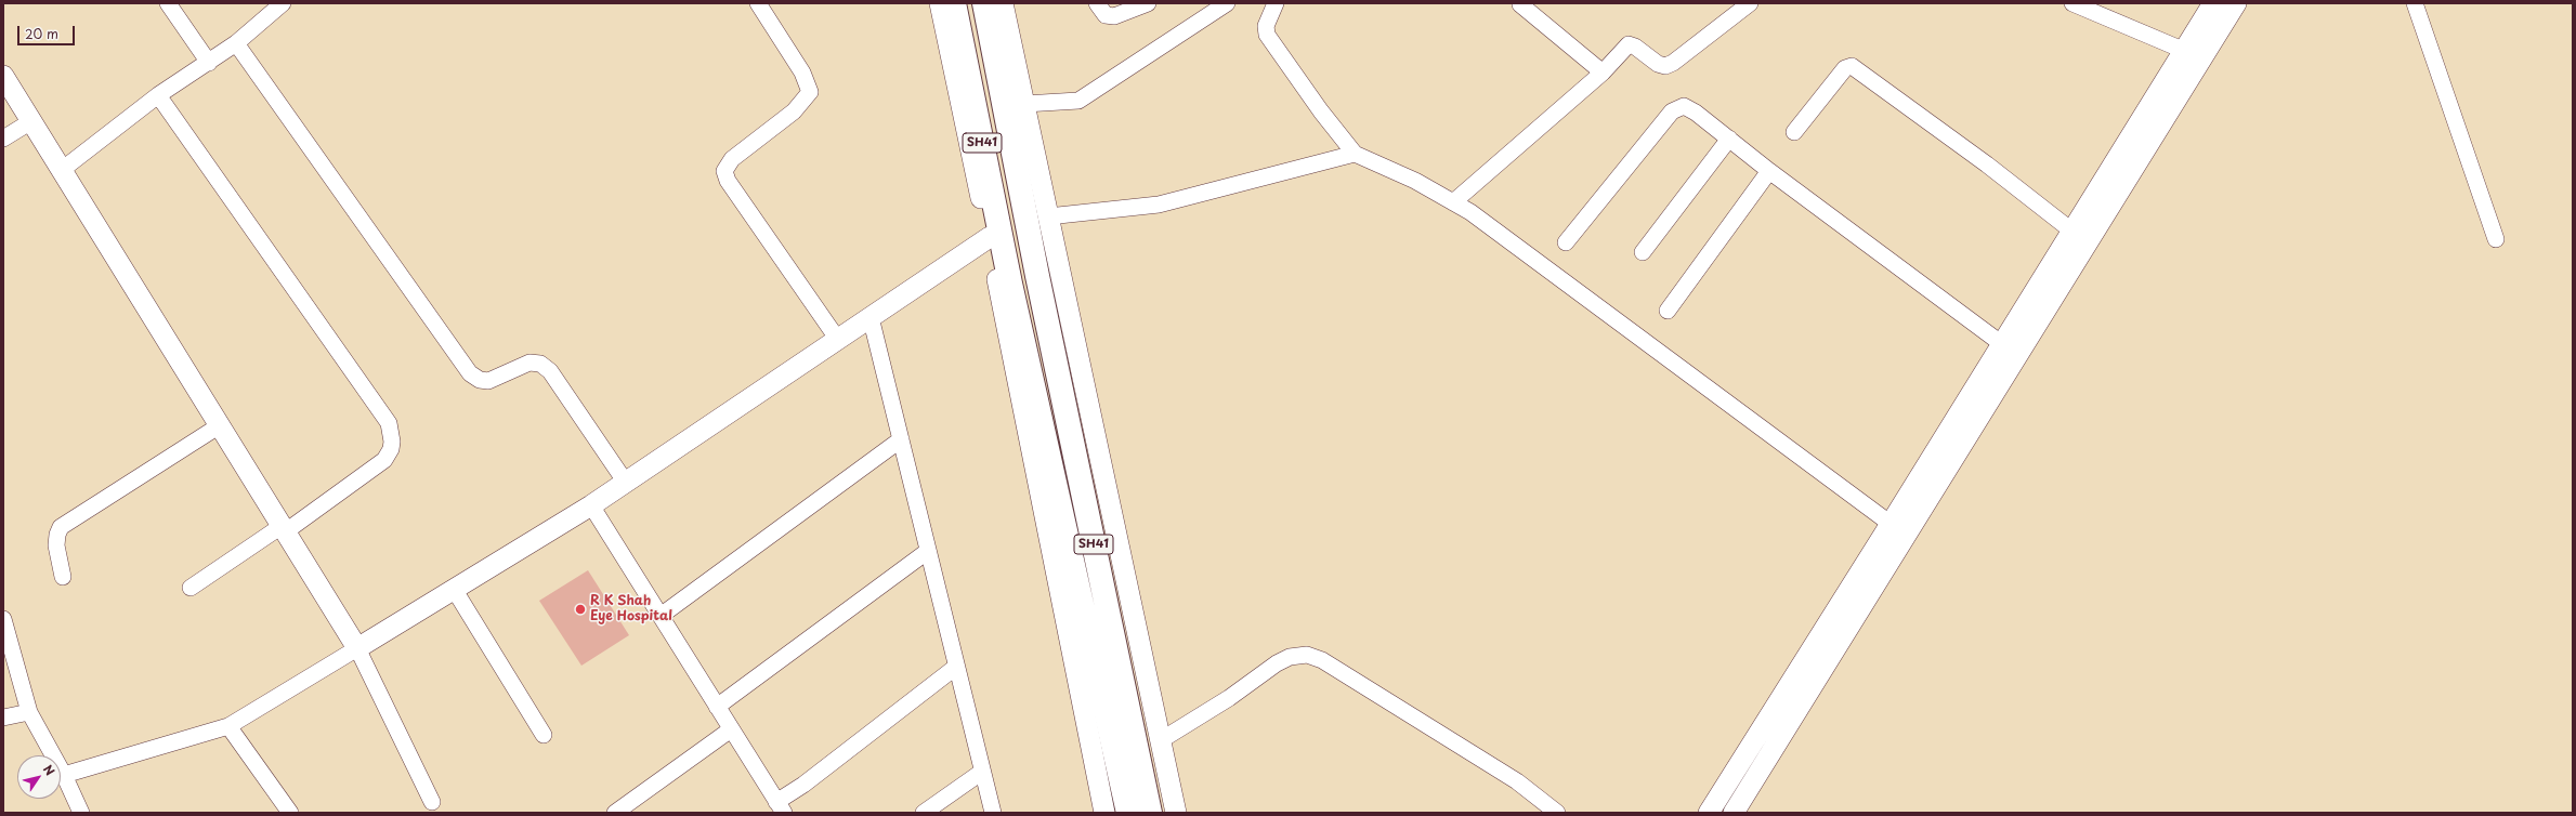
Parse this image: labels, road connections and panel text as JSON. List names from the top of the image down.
{
  "streets": {
    "main road": ["SH41"]
  },
  "places": ["R K Shah Eye Hospital"],
  "scale_bar": "20 m",
  "north": "top right"
}
